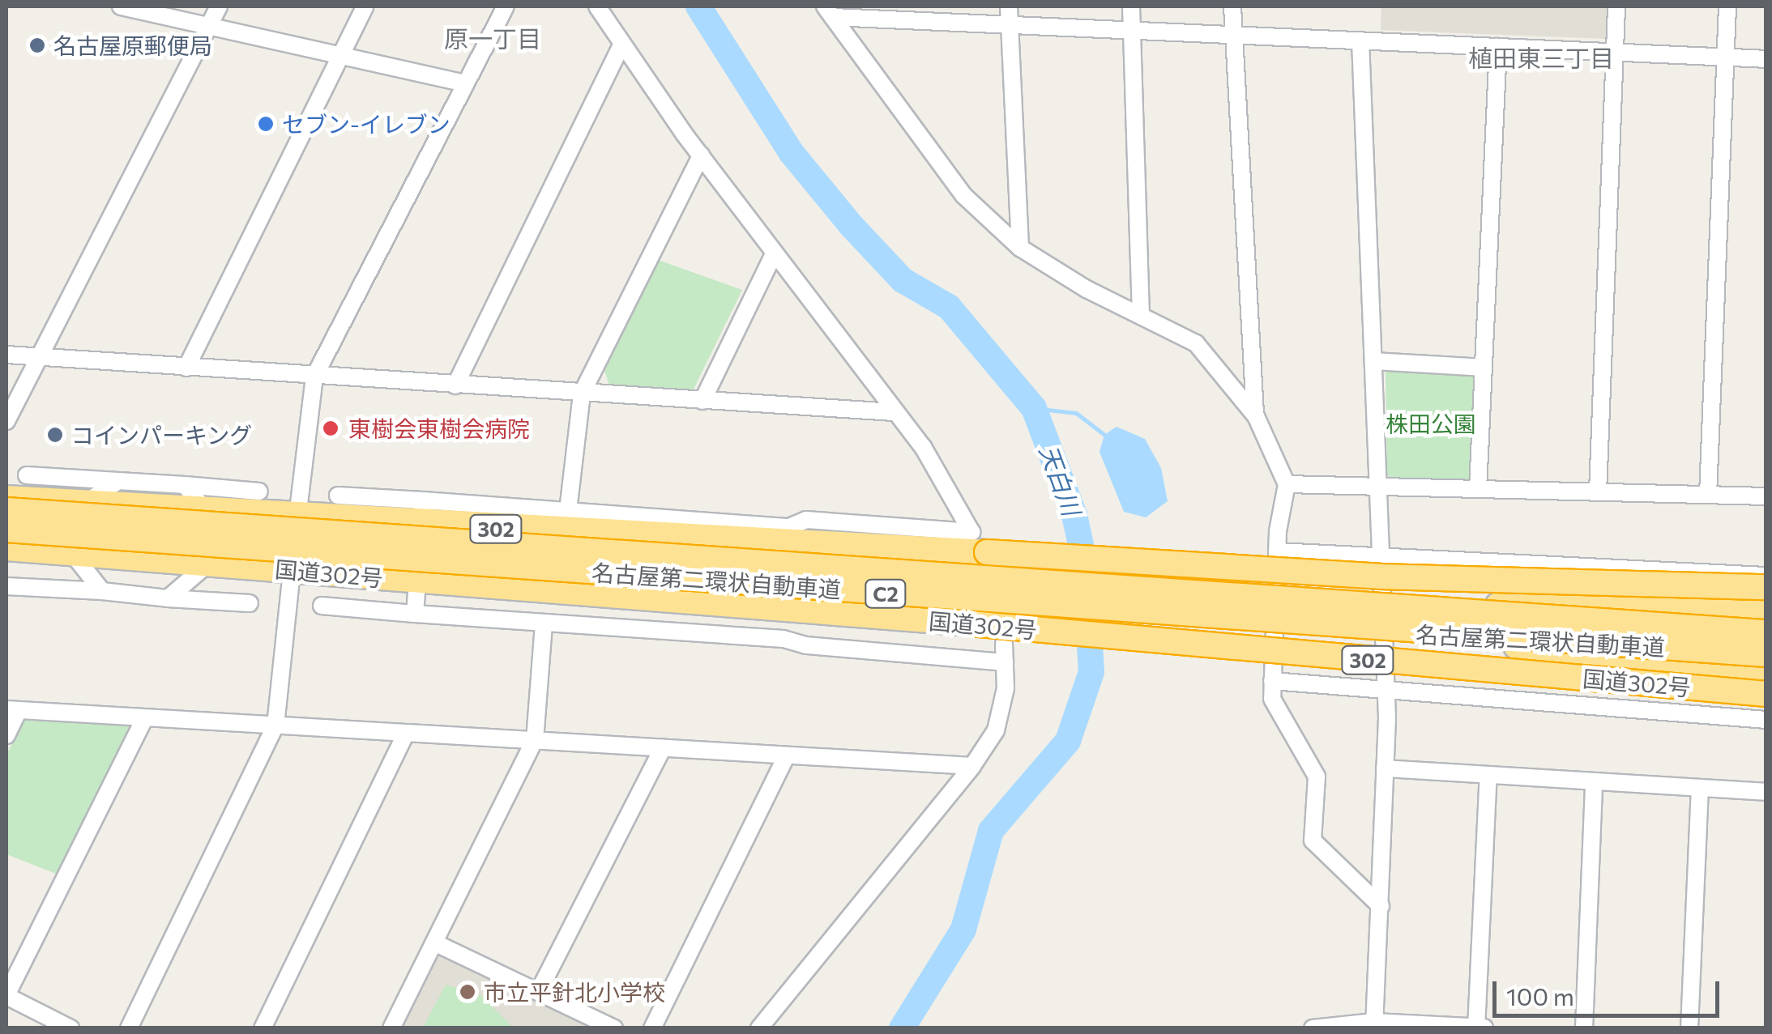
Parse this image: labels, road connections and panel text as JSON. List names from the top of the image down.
{
  "streets": {
    "highway": [
      "302",
      "国道302号",
      "名古屋第二環状自動車道",
      "C2"
    ]
  },
  "crossings": [
    ["国道302号", "名古屋第二環状自動車道"]
  ],
  "districts": ["原一丁目", "植田東三丁目"],
  "water": ["天白川"],
  "parks": ["株田公園"],
  "places": [
    "名古屋原郵便局",
    "セブン-イレブン",
    "東樹会東樹会病院",
    "コインパーキング",
    "市立平針北小学校"
  ],
  "scale_bar": "100 m"
}
